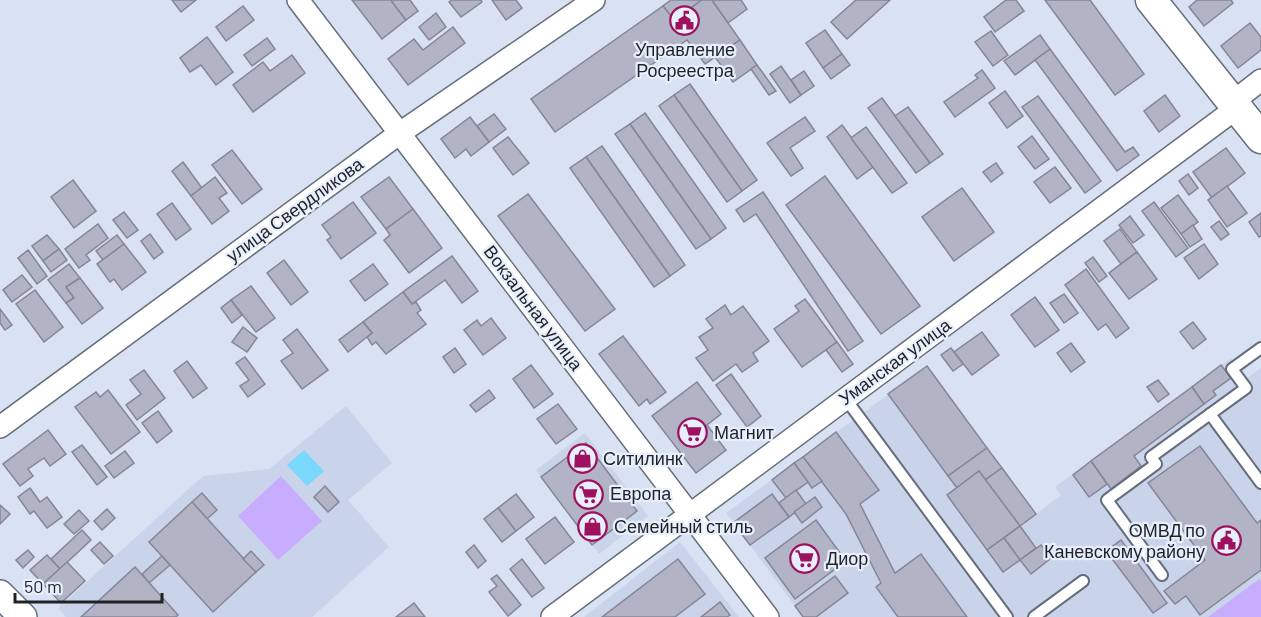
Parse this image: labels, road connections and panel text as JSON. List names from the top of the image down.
{
  "streets": {
    "street": ["улица Свердликова", "Вокзальная улица", "Уманская улица"]
  },
  "crossings": [
    ["улица Свердликова", "Вокзальная улица"],
    ["Вокзальная улица", "Уманская улица"]
  ],
  "places": {
    "public building": ["Управление Росреестра", "ОМВД по Каневскому району"],
    "supermarket": ["Магнит", "Европа", "Диор"],
    "shop": ["Ситилинк", "Семейный стиль"]
  },
  "scale_bar": "50 m"
}
